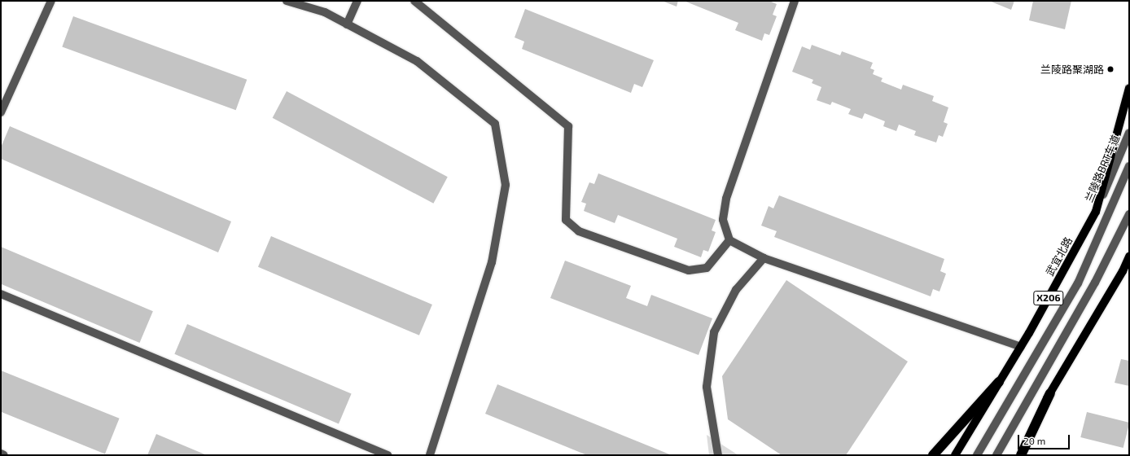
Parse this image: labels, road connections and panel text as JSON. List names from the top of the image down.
{
  "streets": {
    "main road": ["武宜北路", "X206"],
    "street": ["兰陵路BRT车道"]
  },
  "crossings": [
    ["兰陵路BRT车道", "武宜北路"]
  ],
  "places": ["兰陵路聚湖路"],
  "scale_bar": "20 m"
}
